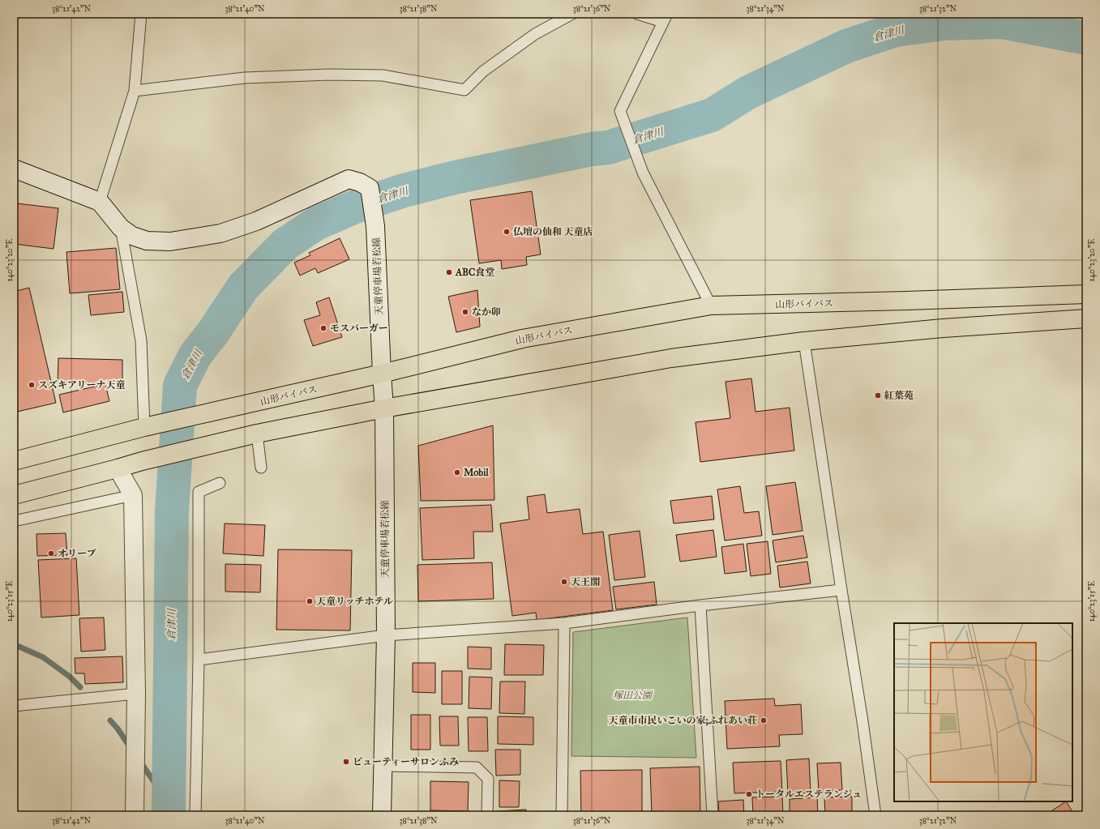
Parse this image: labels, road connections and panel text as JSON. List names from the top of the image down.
{
  "streets": {
    "highway": ["山形バイパス"],
    "main road": ["天童停車場若松線"]
  },
  "crossings": [
    ["天童停車場若松線", "山形バイパス"]
  ],
  "water": ["倉津川"],
  "parks": ["塚田公園"],
  "places": [
    "仏壇の仙和 天童店",
    "ABC食堂",
    "なか卯",
    "モスバーガー",
    "スズキアリーナ天童",
    "紅葉苑",
    "Mobil",
    "オリーブ",
    "天王閣",
    "天童リッチホテル",
    "天童市市民いこいの家;ふれあい荘",
    "ビューティーサロンふみ",
    "トータルエステランジュ"
  ],
  "coordinates": [
    "38°21'42\"N",
    "38°21'40\"N",
    "38°21'38\"N",
    "38°21'36\"N",
    "38°21'34\"N",
    "38°21'32\"N",
    "140°23'20\"E",
    "140°23'15\"E"
  ]
}
